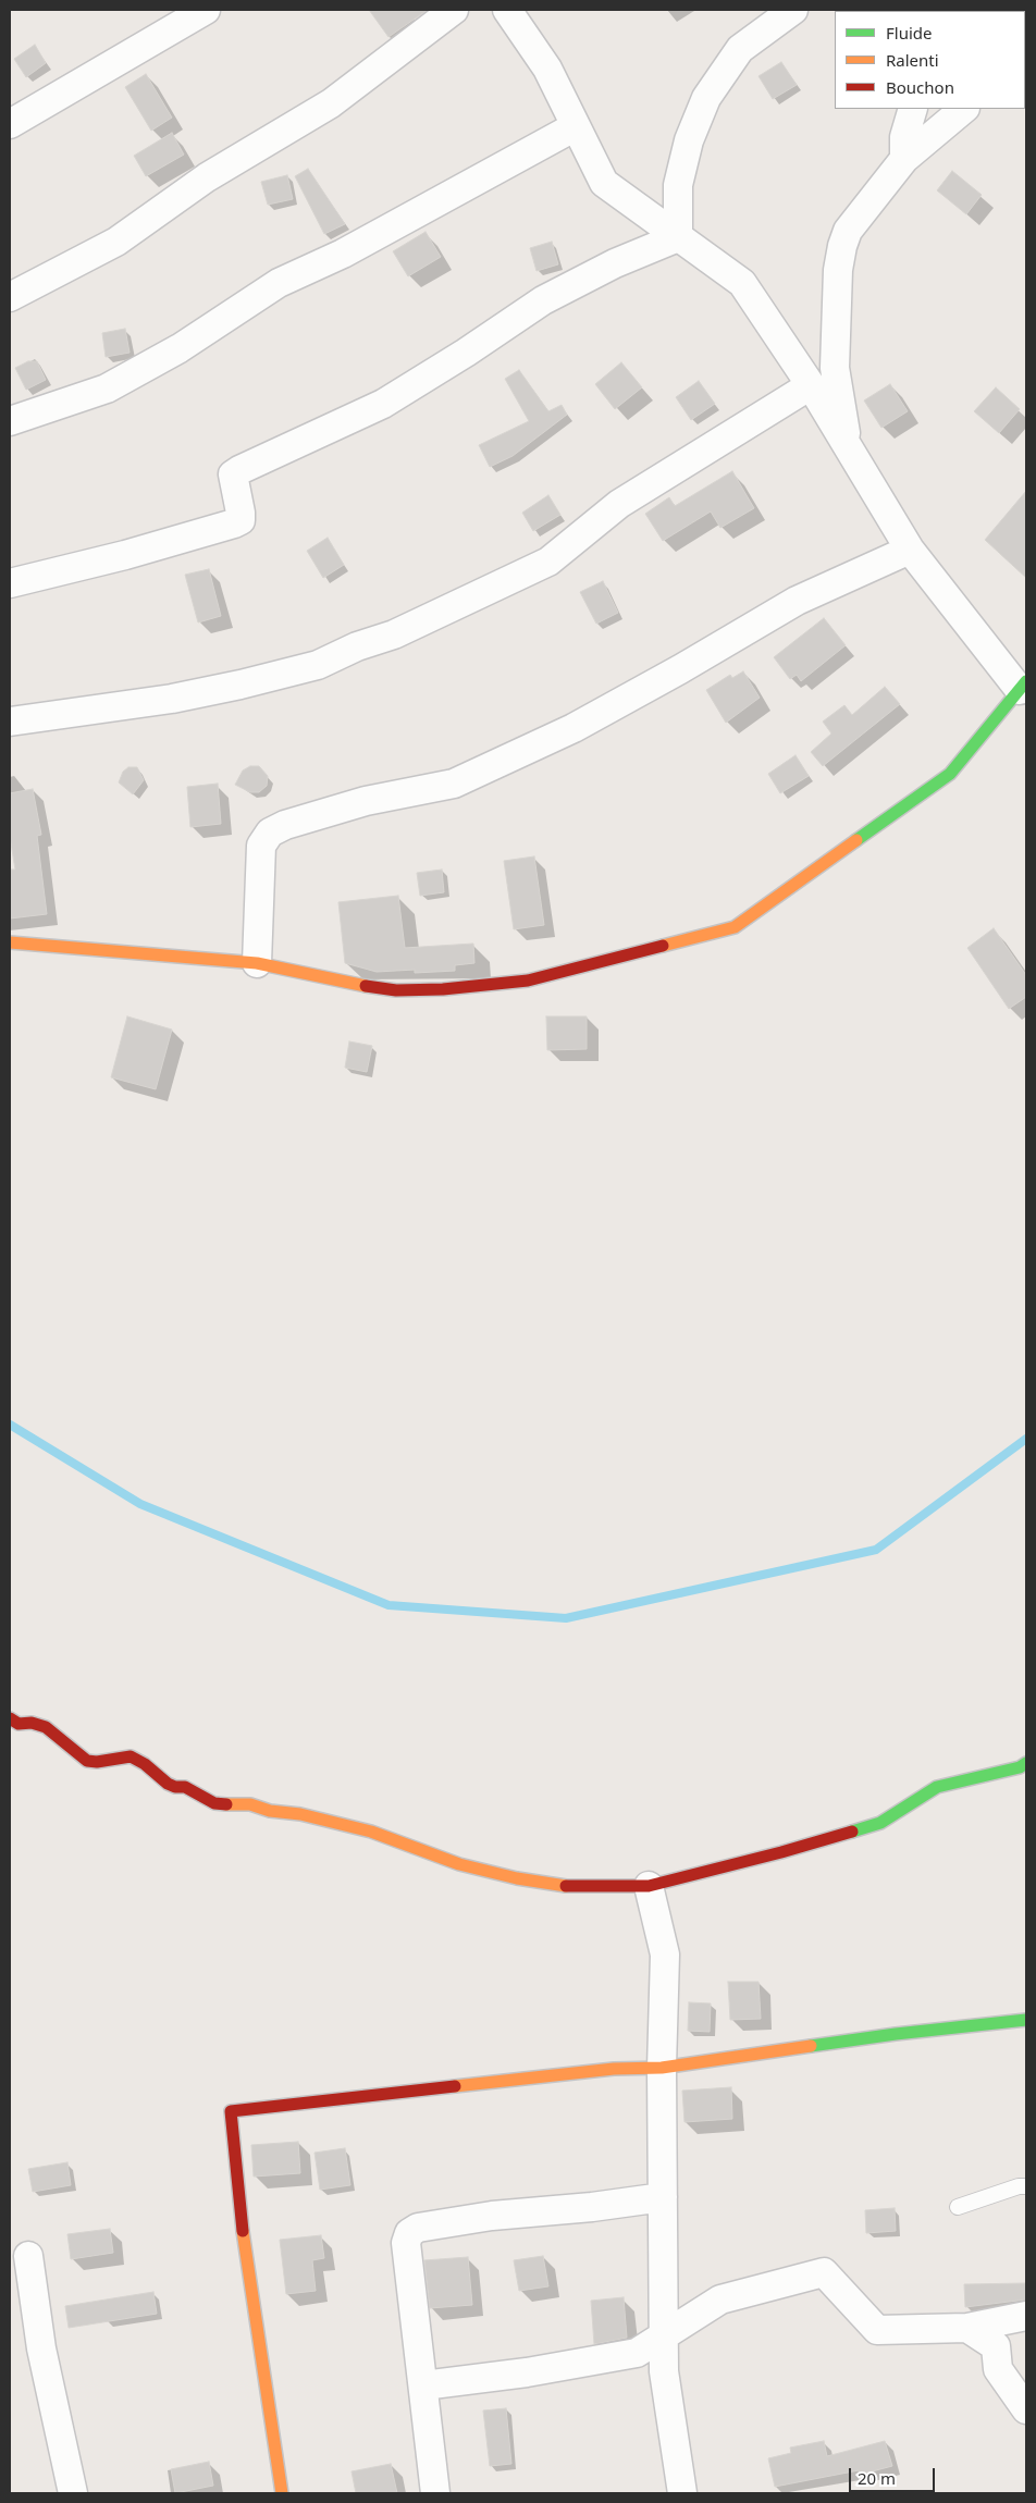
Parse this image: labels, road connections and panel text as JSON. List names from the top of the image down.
{
  "legend": ["Fluide", "Ralenti", "Bouchon"],
  "scale_bar": "20 m"
}
